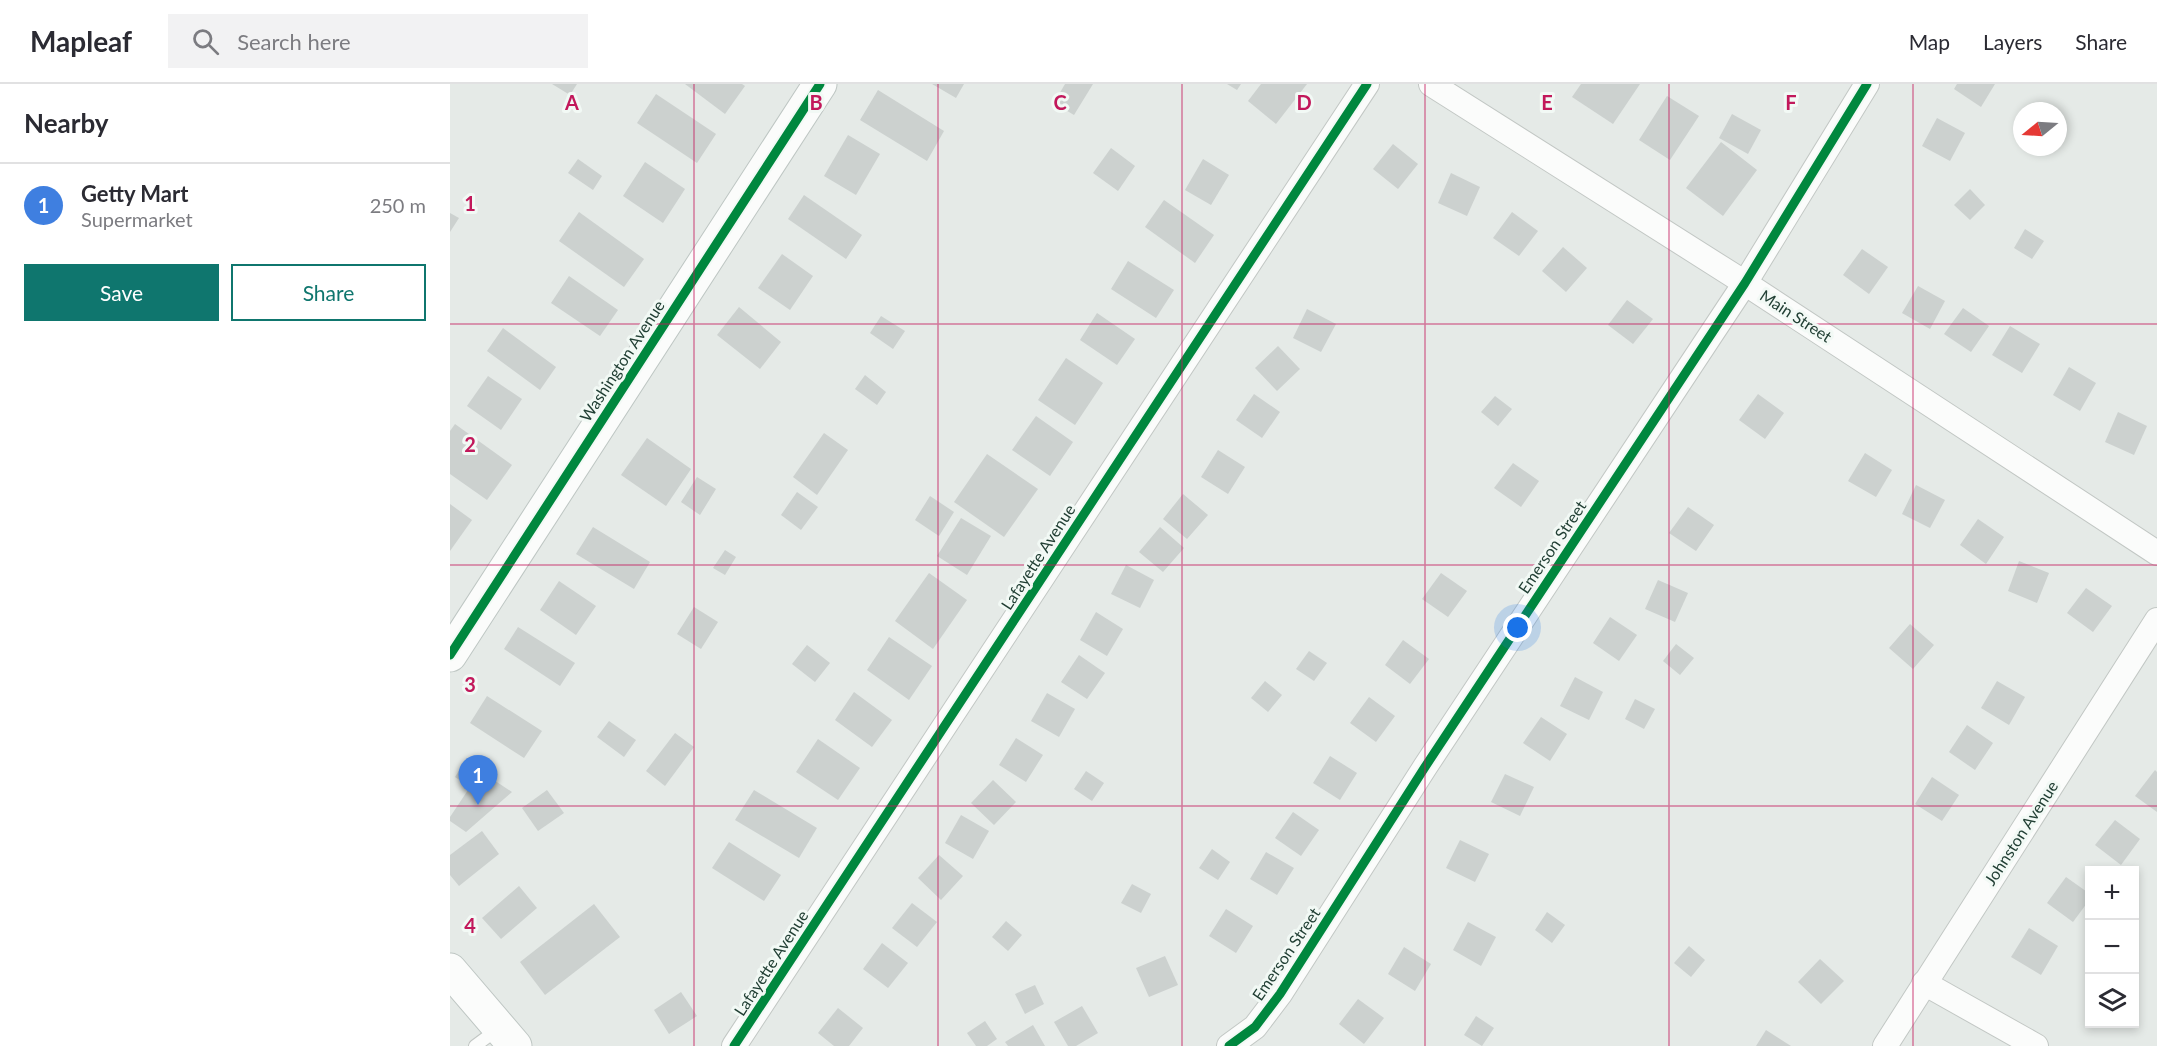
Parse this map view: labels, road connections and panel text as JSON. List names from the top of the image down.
{
  "streets": {
    "main road": ["Washington Avenue"],
    "street": [
      "Main Street",
      "Emerson Street",
      "Lafayette Avenue",
      "Johnston Avenue"
    ]
  },
  "crossings": [
    ["Main Street", "Emerson Street"]
  ],
  "north": "left",
  "page": {
    "header": "Mapleaf",
    "search": "Search here",
    "nav": ["Map", "Layers", "Share"],
    "heading": "Nearby",
    "list": [
      {
        "mark": "1",
        "name": "Getty Mart",
        "note": "Supermarket",
        "value": "250 m"
      }
    ],
    "buttons": ["Save", "Share"],
    "pins": "1",
    "map_buttons": ["+", "−"]
  },
  "grid": {
    "columns": [
      "A",
      "B",
      "C",
      "D",
      "E",
      "F"
    ],
    "rows": [
      "1",
      "2",
      "3",
      "4"
    ]
  }
}
